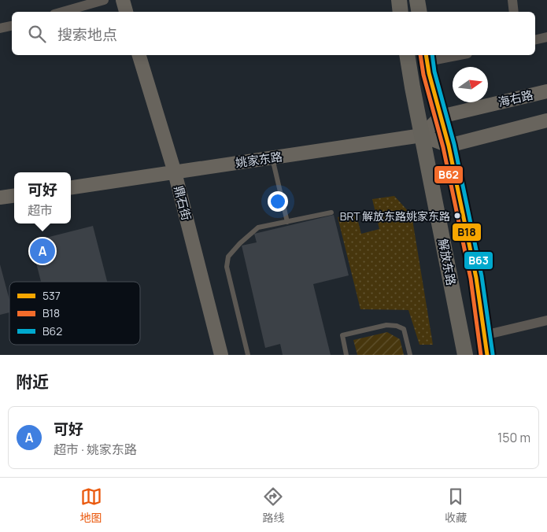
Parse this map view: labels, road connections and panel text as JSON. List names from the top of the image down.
{
  "streets": {
    "main road": ["解放东路"],
    "street": ["海右路", "姚家东路", "鼎石街"]
  },
  "crossings": [
    ["姚家东路", "鼎石街"],
    ["姚家东路", "解放东路"]
  ],
  "places": ["BRT 解放东路姚家东路"],
  "lines": ["transit line B18", "transit line B62", "transit line B63"],
  "legend": ["537", "B18", "B62"],
  "north": "right",
  "page": {
    "search": "搜索地点",
    "popup": ["可好", "超市"],
    "pins": "A",
    "heading": "附近",
    "list": [
      {
        "mark": "A",
        "name": "可好",
        "note": "超市 · 姚家东路",
        "value": "150 m"
      }
    ],
    "nav": ["地图", "路线", "收藏"]
  }
}
